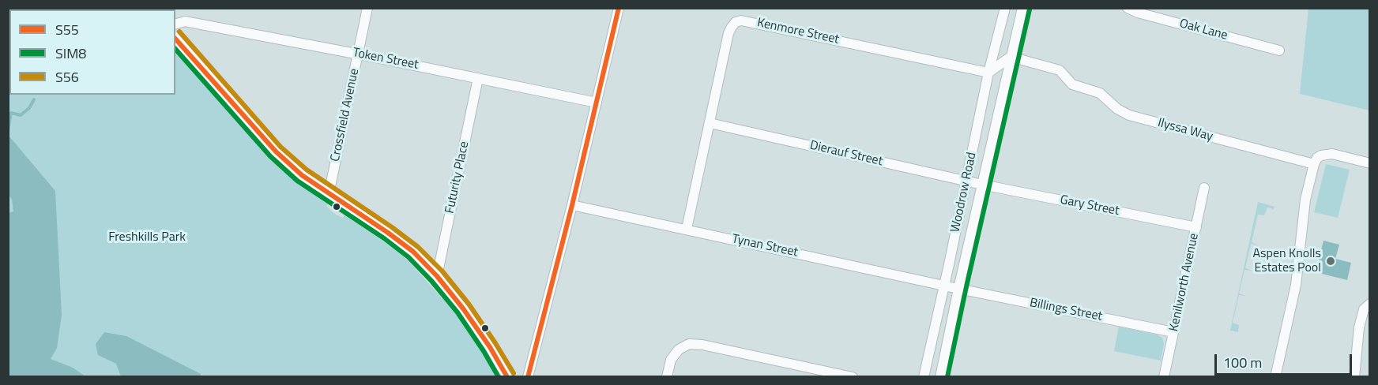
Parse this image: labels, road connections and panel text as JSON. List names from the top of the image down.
{
  "streets": {
    "street": [
      "Oak Lane",
      "Kenmore Street",
      "Token Street",
      "Crossfield Avenue",
      "Ilyssa Way",
      "Dierauf Street",
      "Futurity Place",
      "Woodrow Road",
      "Gary Street",
      "Tynan Street",
      "Kenilworth Avenue",
      "Billings Street"
    ]
  },
  "crossings": [
    ["Kenmore Street", "Dierauf Street"],
    ["Kenmore Street", "Woodrow Road"],
    ["Kenmore Street", "Tynan Street"],
    ["Token Street", "Crossfield Avenue"],
    ["Token Street", "Futurity Place"],
    ["Ilyssa Way", "Woodrow Road"],
    ["Dierauf Street", "Woodrow Road"],
    ["Dierauf Street", "Gary Street"],
    ["Woodrow Road", "Gary Street"],
    ["Woodrow Road", "Tynan Street"],
    ["Woodrow Road", "Billings Street"],
    ["Gary Street", "Kenilworth Avenue"],
    ["Tynan Street", "Billings Street"],
    ["Kenilworth Avenue", "Billings Street"]
  ],
  "parks": ["Freshkills Park"],
  "places": ["Aspen Knolls Estates Pool"],
  "lines": ["transit line S55", "transit line SIM8", "transit line S56"],
  "legend": ["S55", "SIM8", "S56"],
  "scale_bar": "100 m"
}
